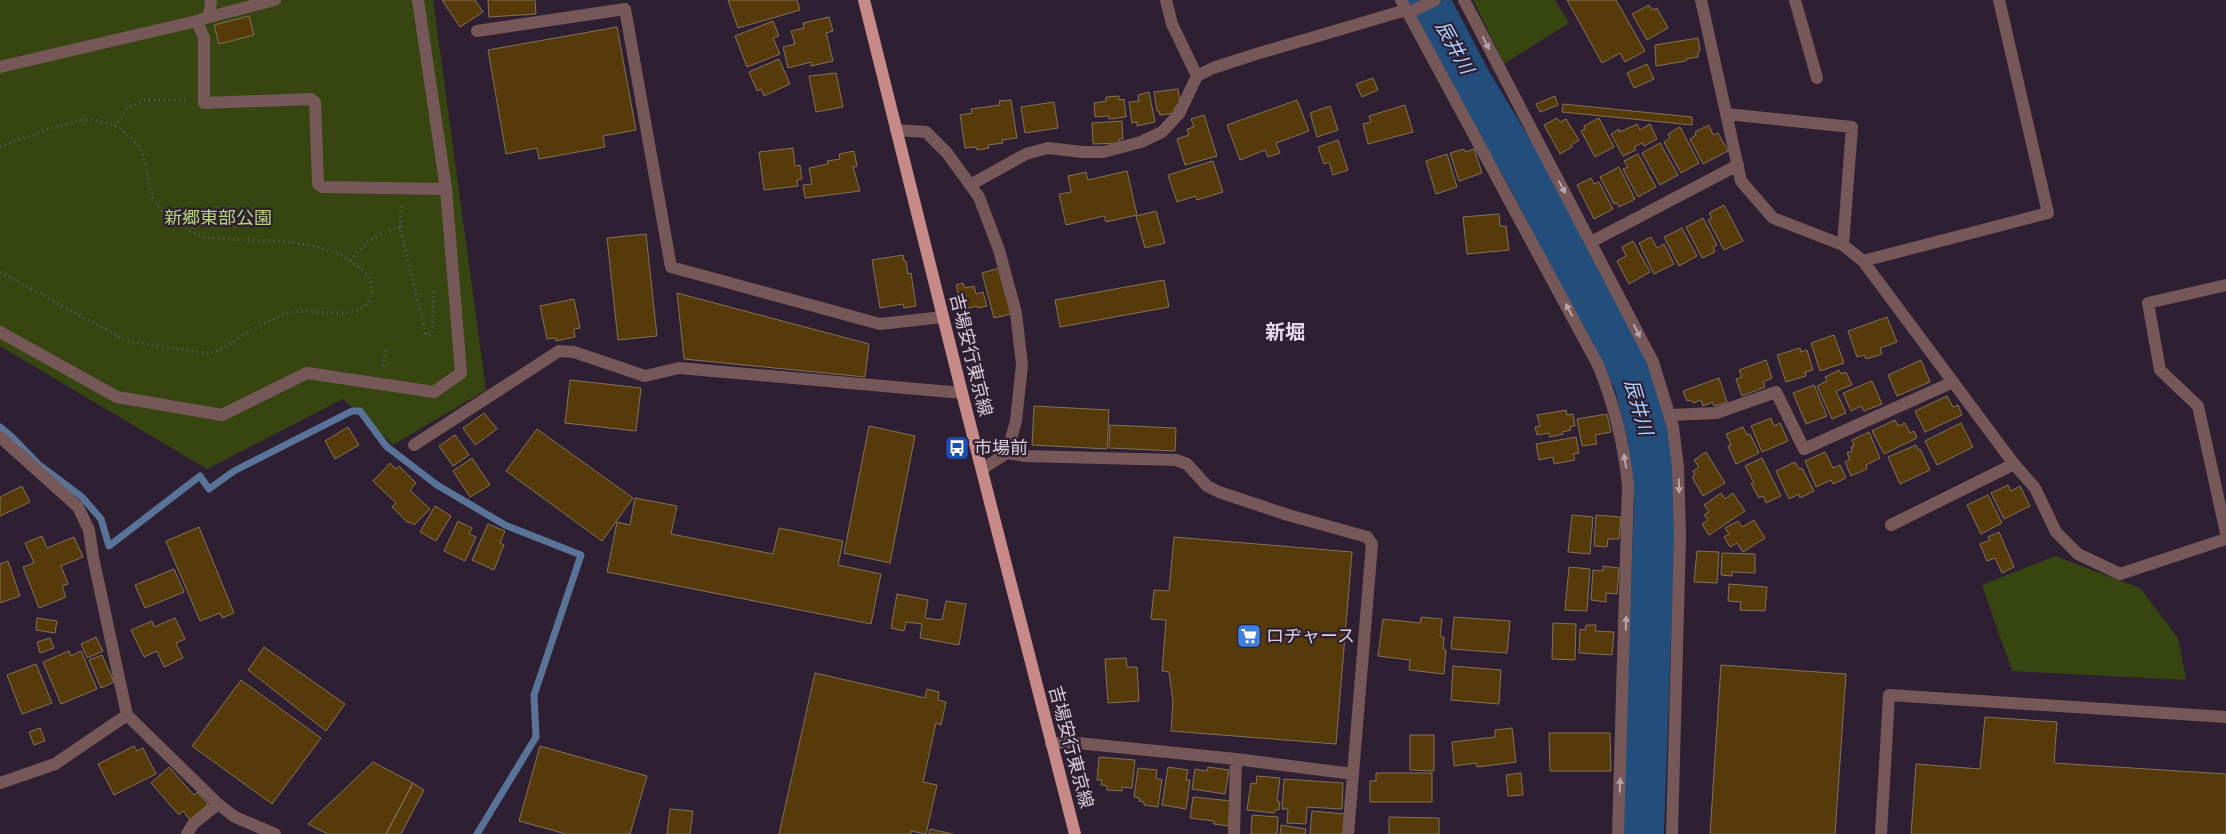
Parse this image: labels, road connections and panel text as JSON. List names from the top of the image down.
{
  "streets": {
    "main road": ["吉場安行東京線"]
  },
  "districts": ["新堀"],
  "water": ["辰井川"],
  "parks": ["新郷東部公園"],
  "places": {
    "bus stop": ["市場前"],
    "supermarket": ["ロヂャース"]
  }
}
